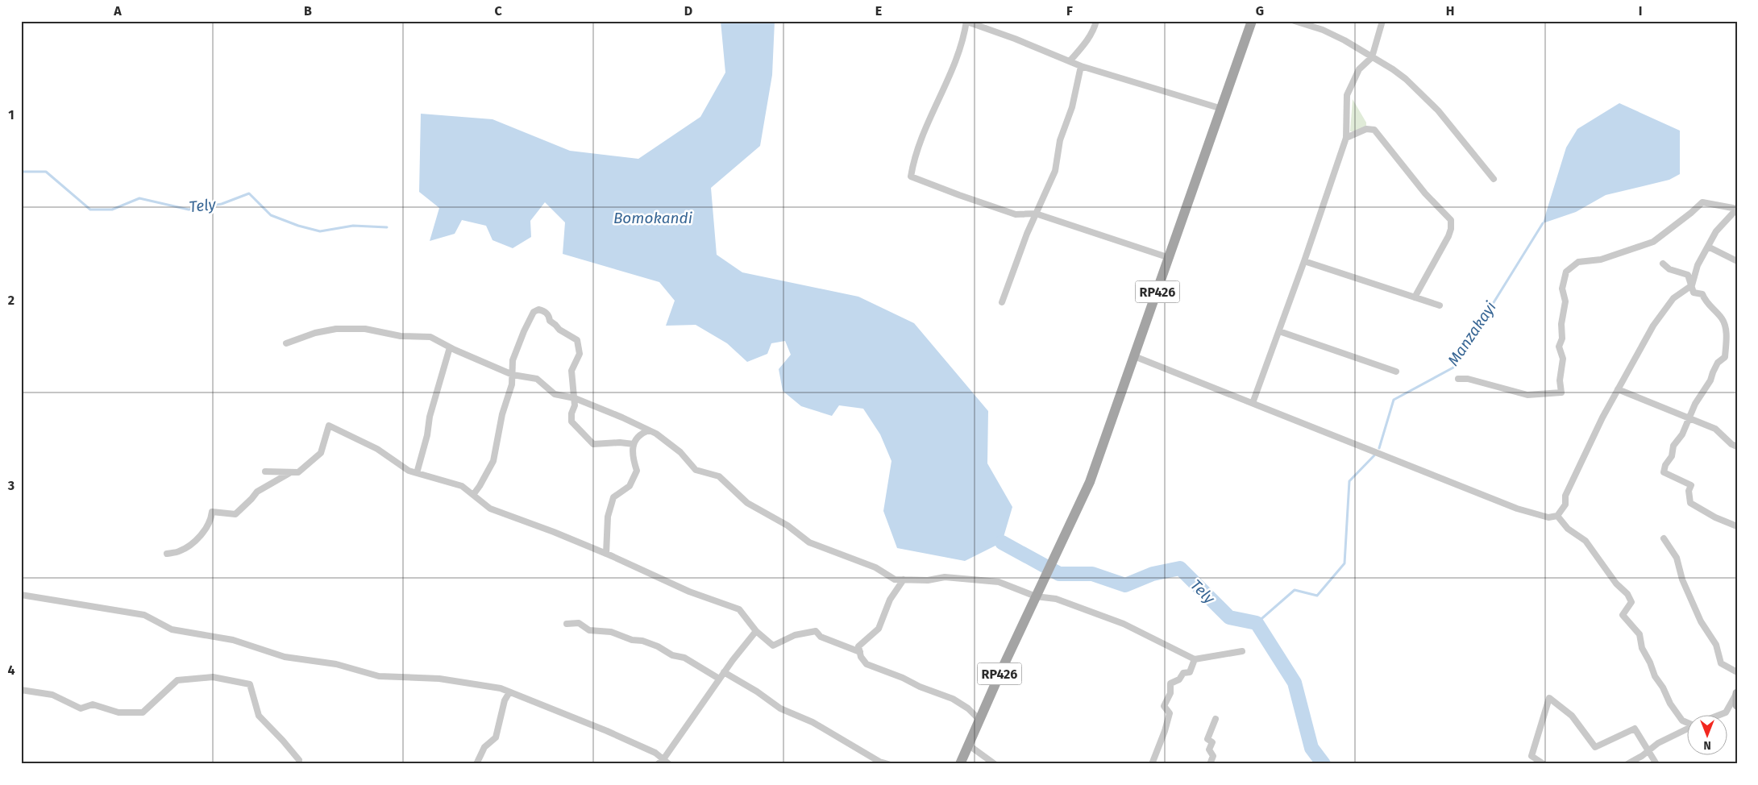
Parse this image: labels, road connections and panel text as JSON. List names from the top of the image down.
{
  "streets": {
    "main road": ["RP426"]
  },
  "water": ["Tely", "Bomokandi", "Manzakayi"],
  "north": "bottom",
  "grid": {
    "columns": [
      "A",
      "B",
      "C",
      "D",
      "E",
      "F",
      "G",
      "H",
      "I"
    ],
    "rows": [
      "1",
      "2",
      "3",
      "4"
    ]
  }
}
